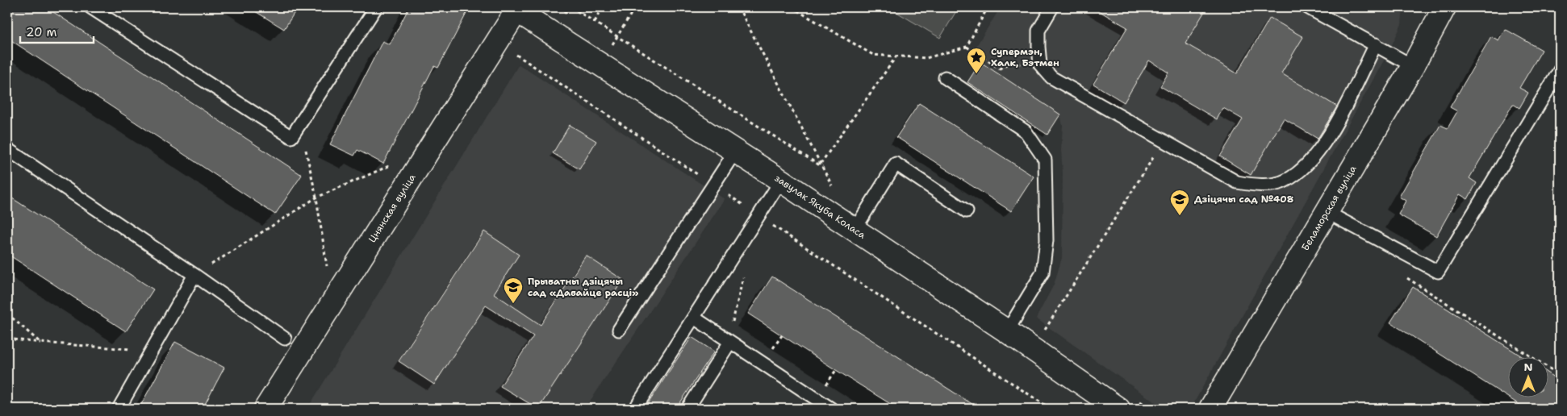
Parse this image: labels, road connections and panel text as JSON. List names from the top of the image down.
{
  "streets": {
    "street": ["завулак Якуба Коласа", "Цнянская вуліца", "Беламорская вуліца"]
  },
  "crossings": [
    ["завулак Якуба Коласа", "Цнянская вуліца"]
  ],
  "places": {
    "place": ["Супермэн, Халк, Бэтмен"],
    "school or university": ["Дзіцячы сад №408", "Прыватны дзіцячы сад «Давайце расці»"]
  },
  "scale_bar": "20 m",
  "north": "top"
}
